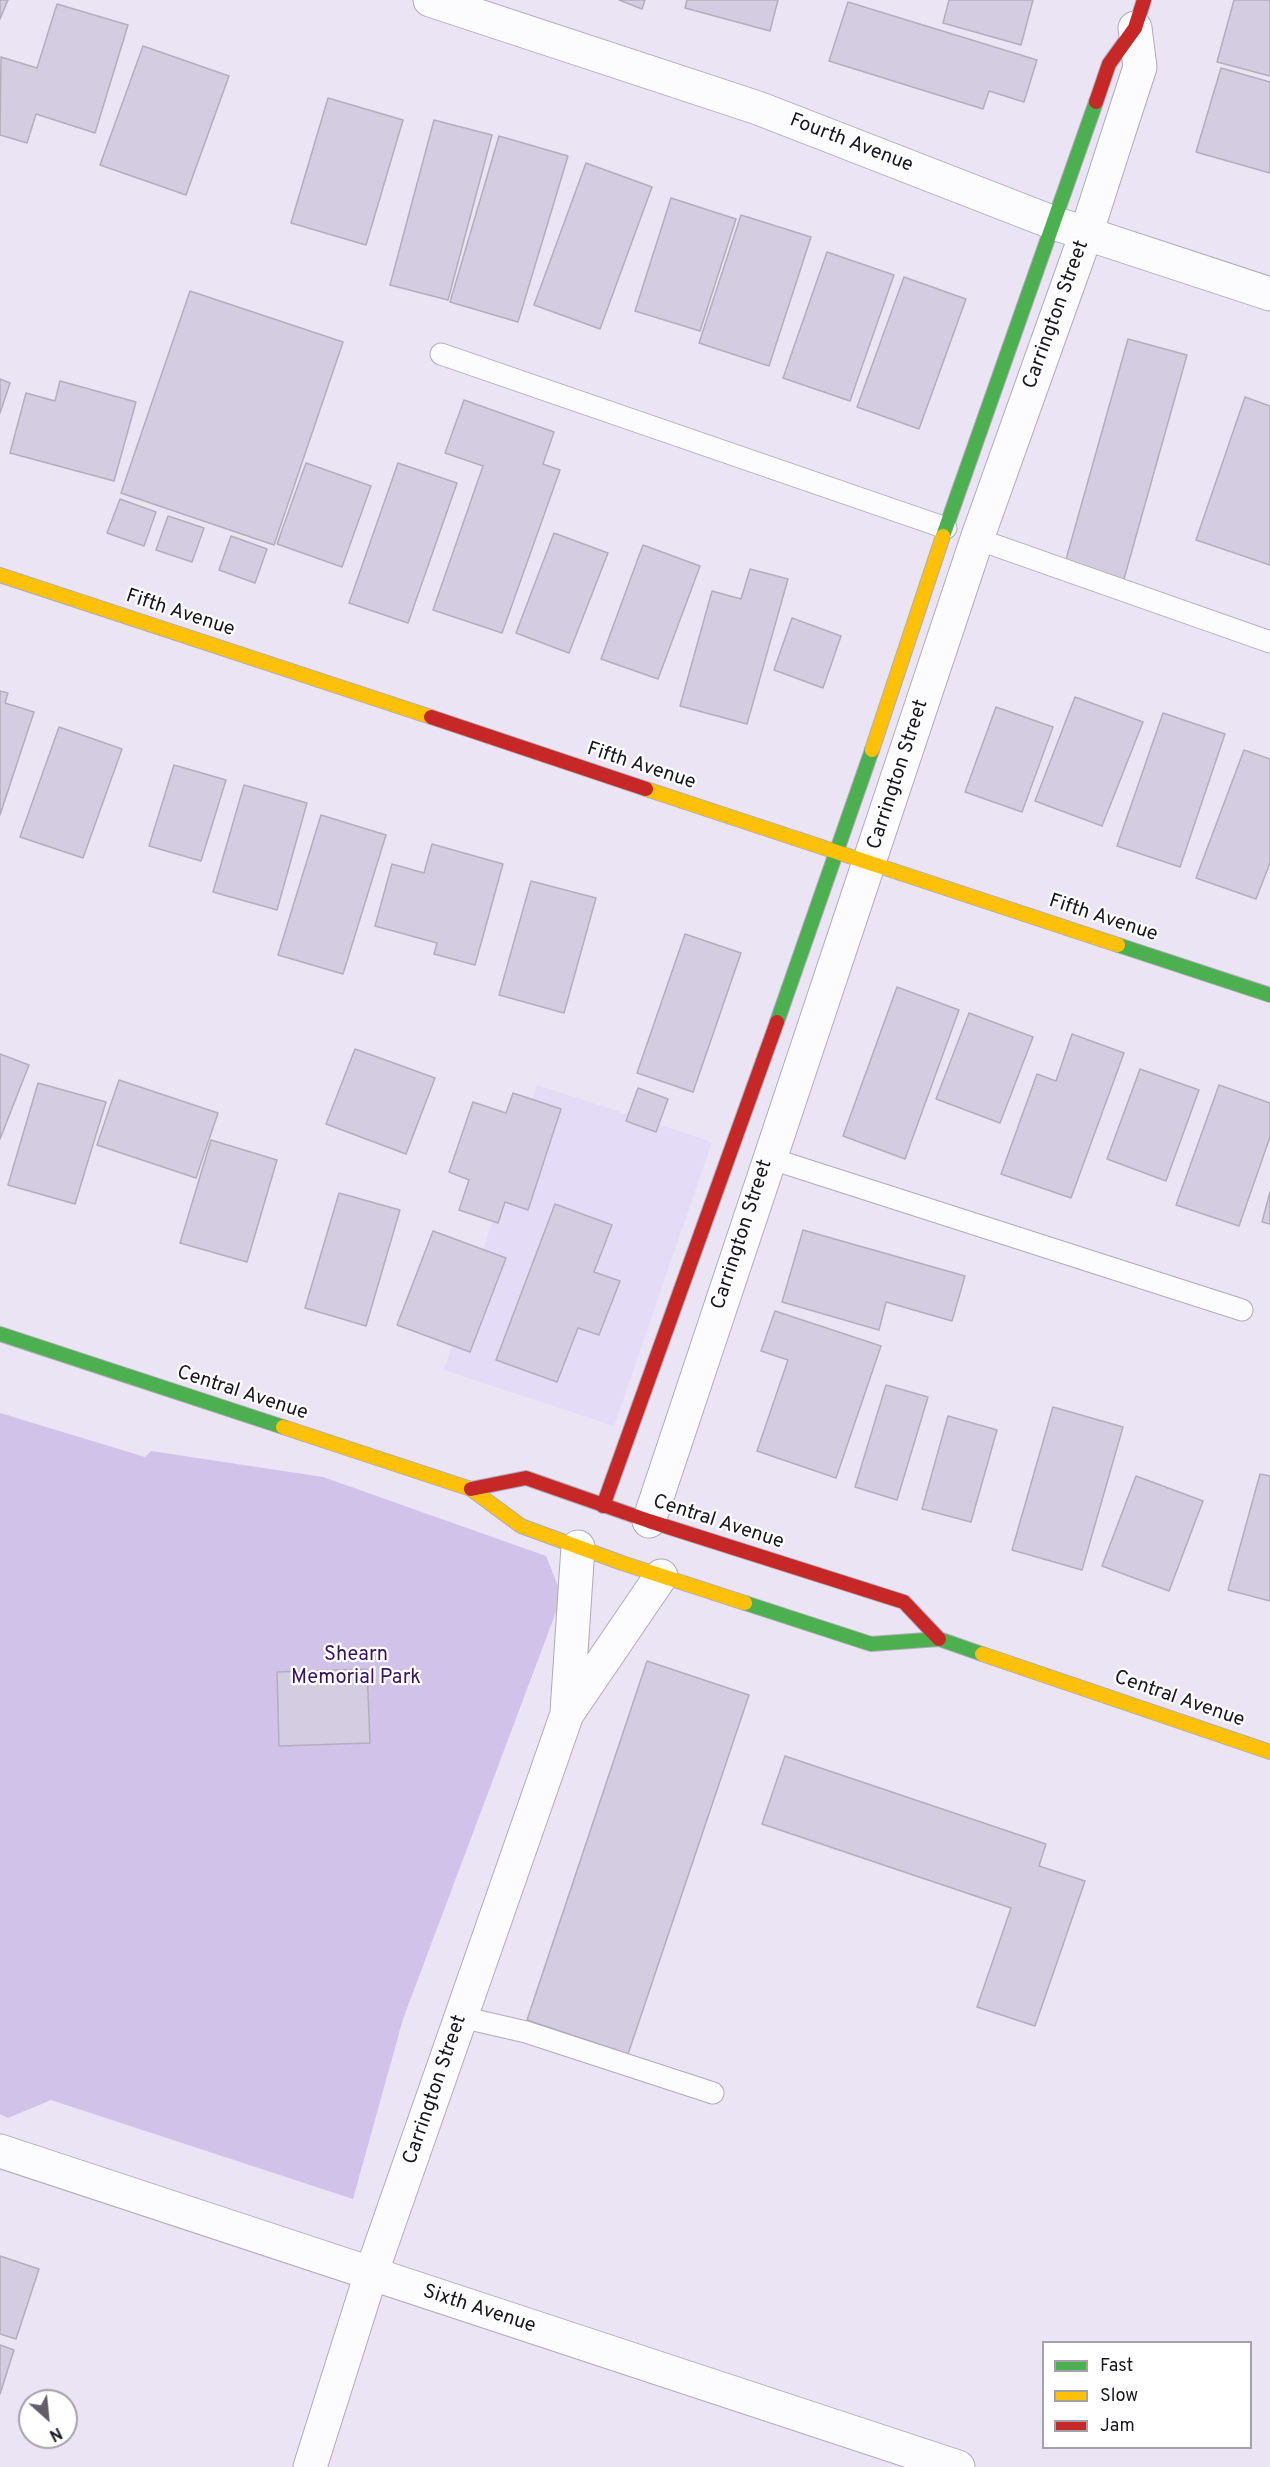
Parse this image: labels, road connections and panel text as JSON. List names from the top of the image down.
{
  "streets": {
    "street": [
      "Fourth Avenue",
      "Carrington Street",
      "Fifth Avenue",
      "Central Avenue",
      "Sixth Avenue"
    ]
  },
  "crossings": [
    ["Fourth Avenue", "Carrington Street"],
    ["Carrington Street", "Fifth Avenue"],
    ["Carrington Street", "Central Avenue"],
    ["Carrington Street", "Sixth Avenue"]
  ],
  "parks": ["Shearn Memorial Park"],
  "legend": ["Fast", "Slow", "Jam"],
  "north": "bottom right"
}
